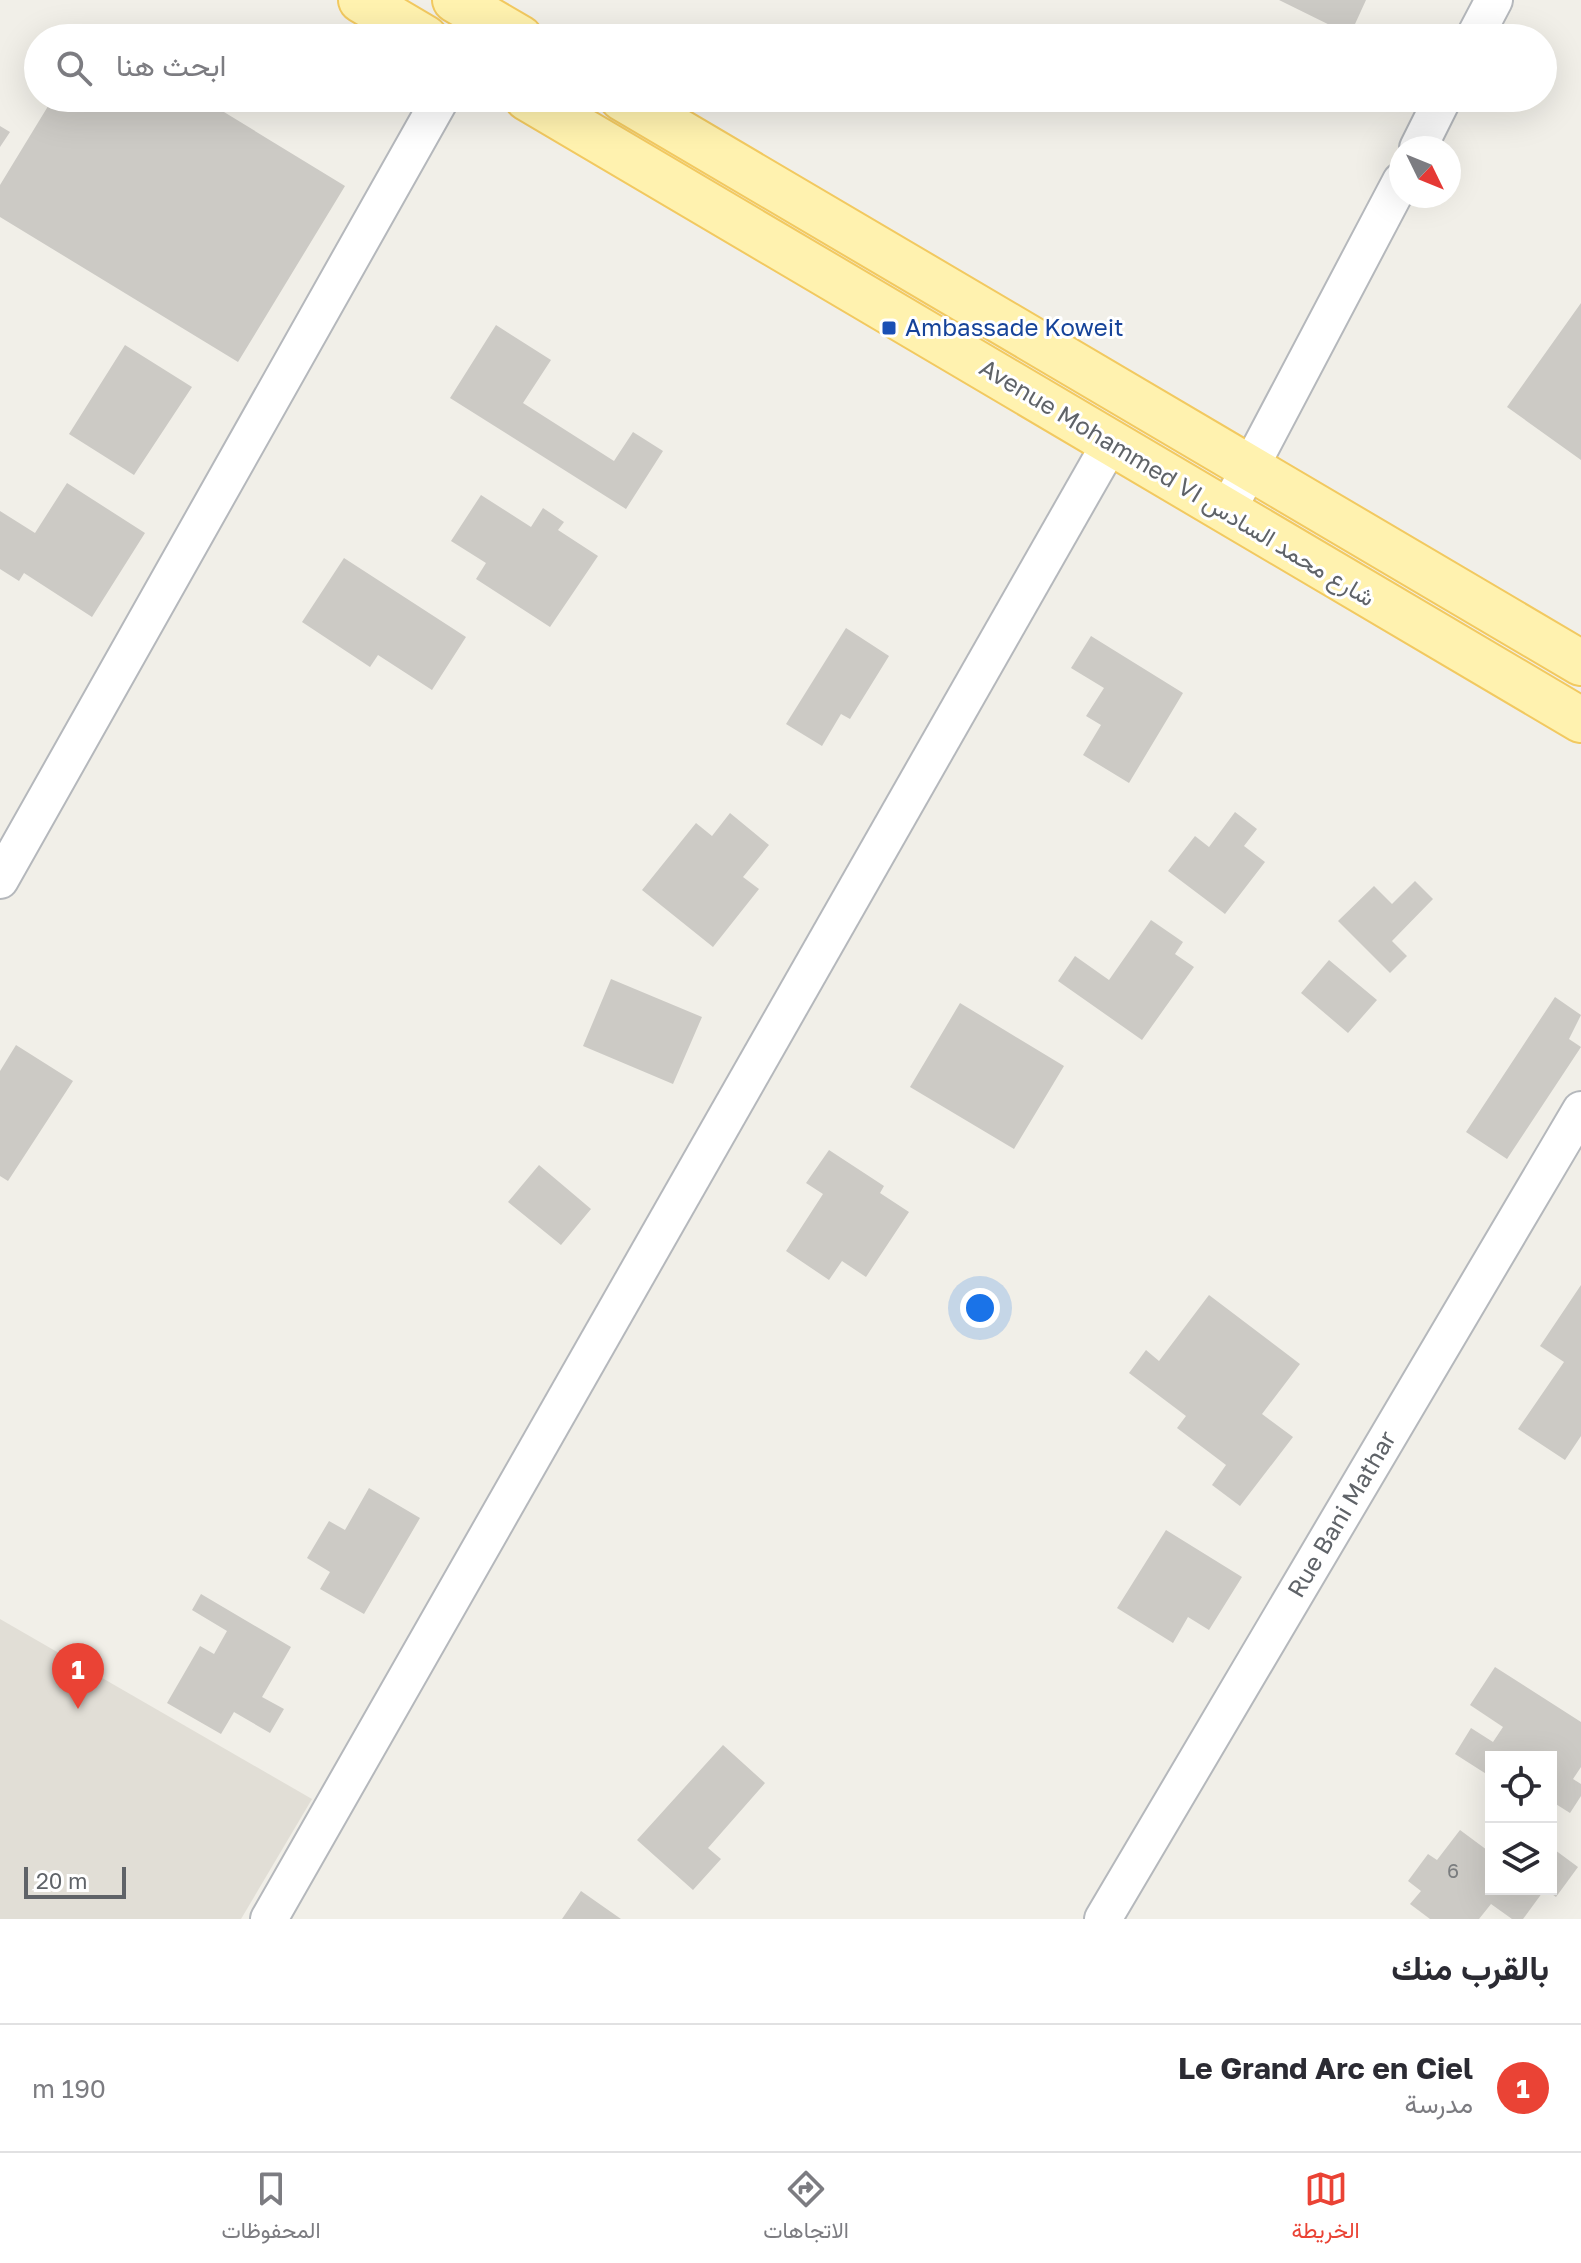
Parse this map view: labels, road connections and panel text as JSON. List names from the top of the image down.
{
  "streets": {
    "main road": ["Avenue Mohammed VI شارع محمد السادس"],
    "street": ["Rue Bani Mathar"]
  },
  "places": {
    "transit": ["Ambassade Koweit"]
  },
  "house_numbers": ["6"],
  "scale_bar": "20 m",
  "north": "bottom right",
  "page": {
    "search": "ابحث هنا",
    "pins": "1",
    "scale": "20 m",
    "heading": "بالقرب منك",
    "list": [
      {
        "mark": "1",
        "name": "Le Grand Arc en Ciel",
        "note": "مدرسة",
        "value": "190 m"
      }
    ],
    "nav": ["الخريطة", "الاتجاهات", "المحفوظات"]
  }
}
